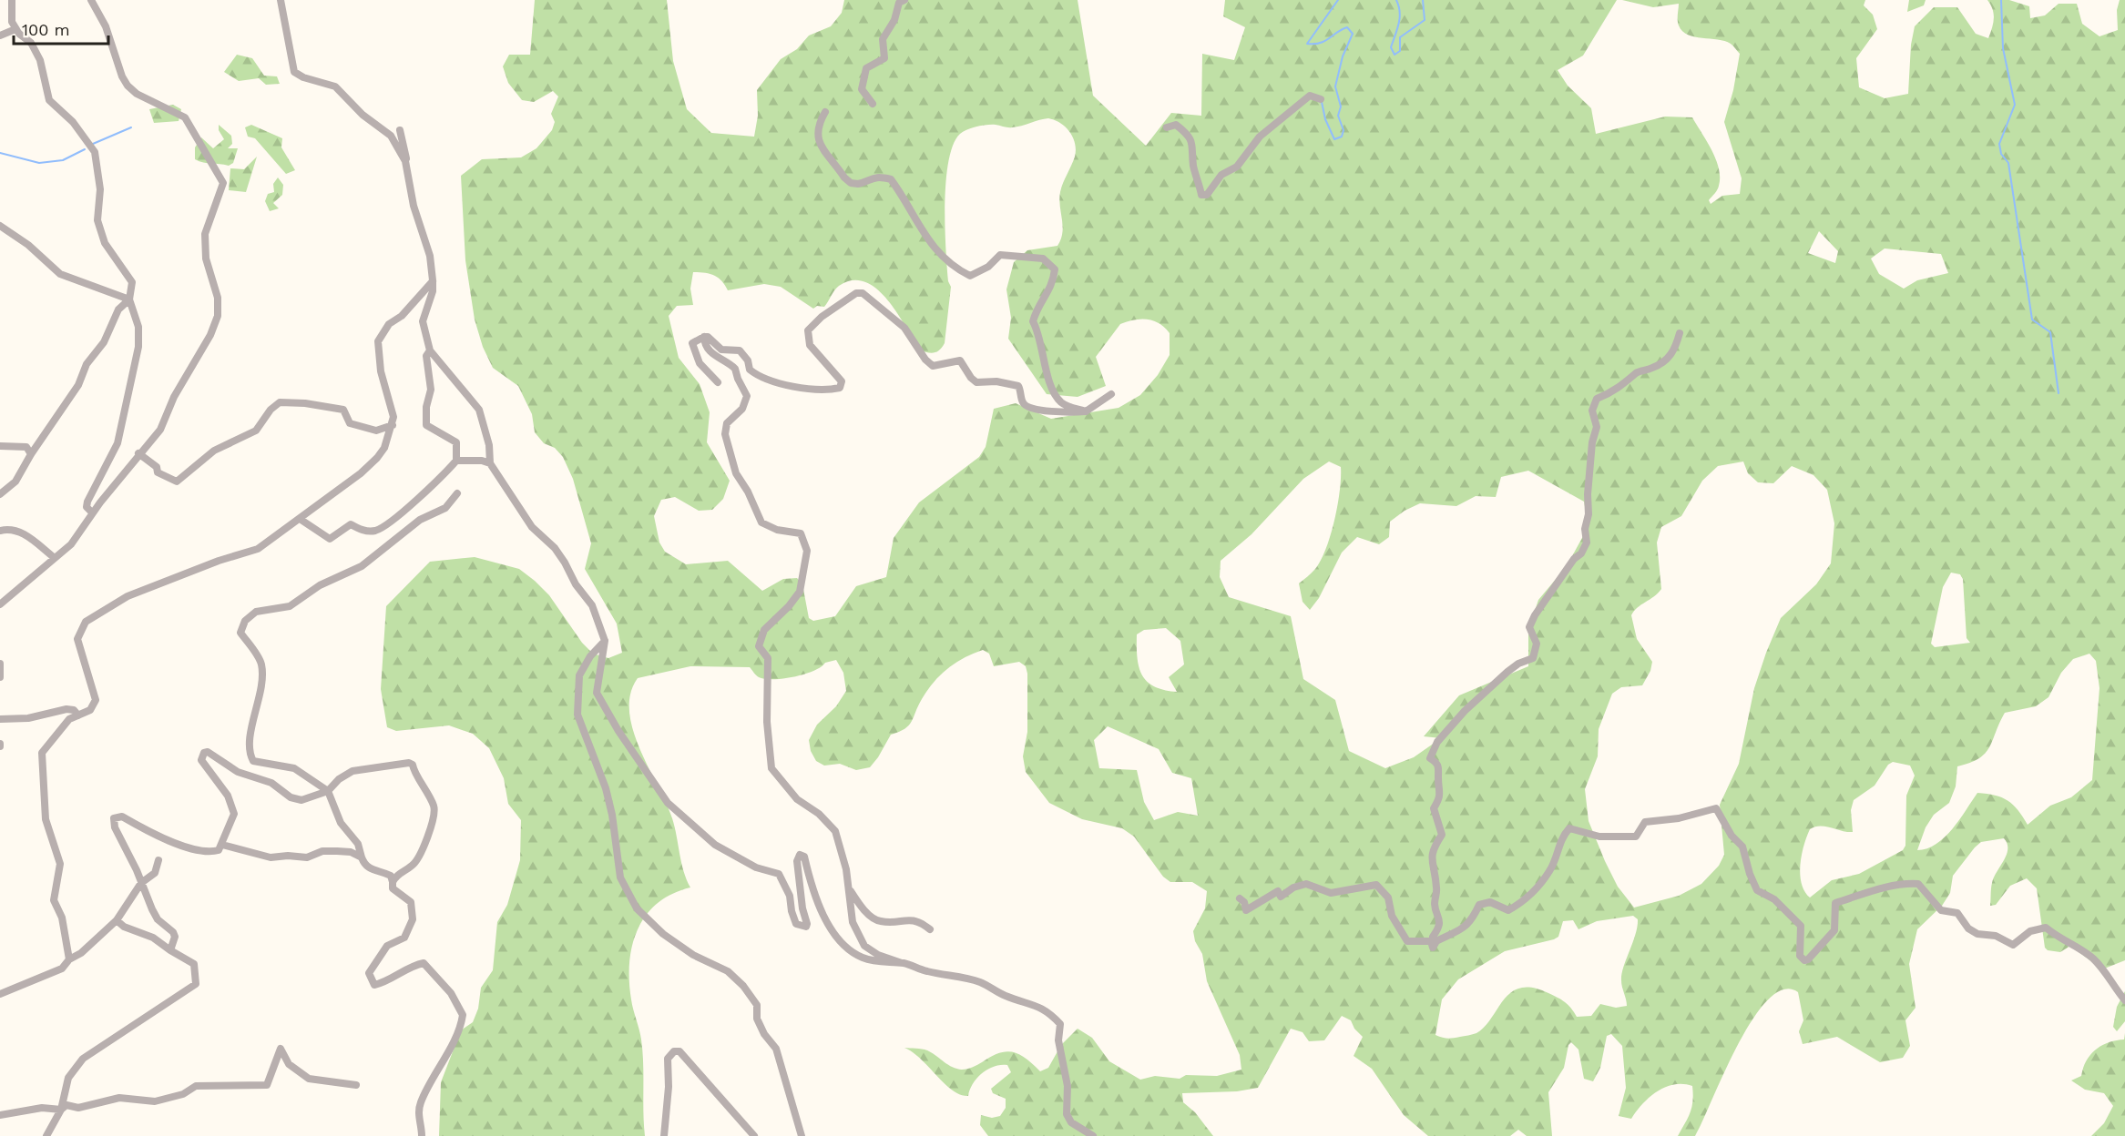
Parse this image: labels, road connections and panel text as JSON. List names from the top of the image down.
{
  "scale_bar": "100 m"
}
